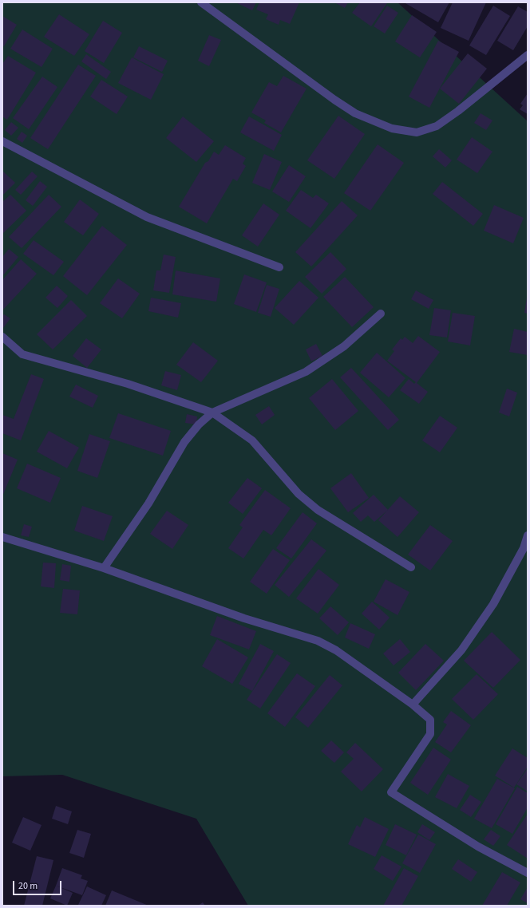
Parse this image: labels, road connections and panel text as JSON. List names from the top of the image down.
{
  "scale_bar": "20 m"
}
